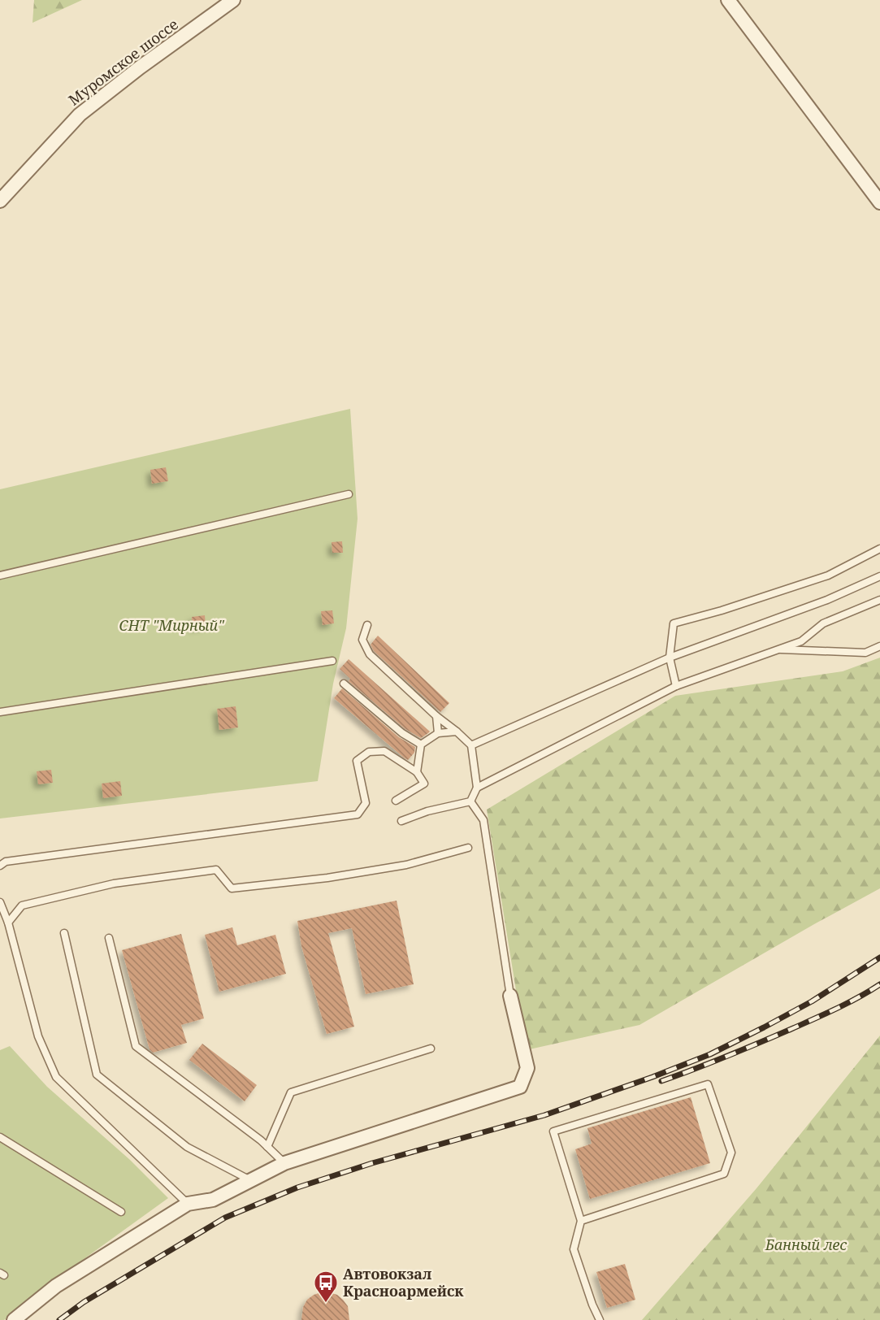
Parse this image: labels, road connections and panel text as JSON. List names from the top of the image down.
{
  "streets": {
    "street": ["Муромское шоссе"]
  },
  "parks": ["СНТ \"Мирный\"", "Банный лес"],
  "places": {
    "bus stop": ["Автовокзал Красноармейск"]
  }
}
